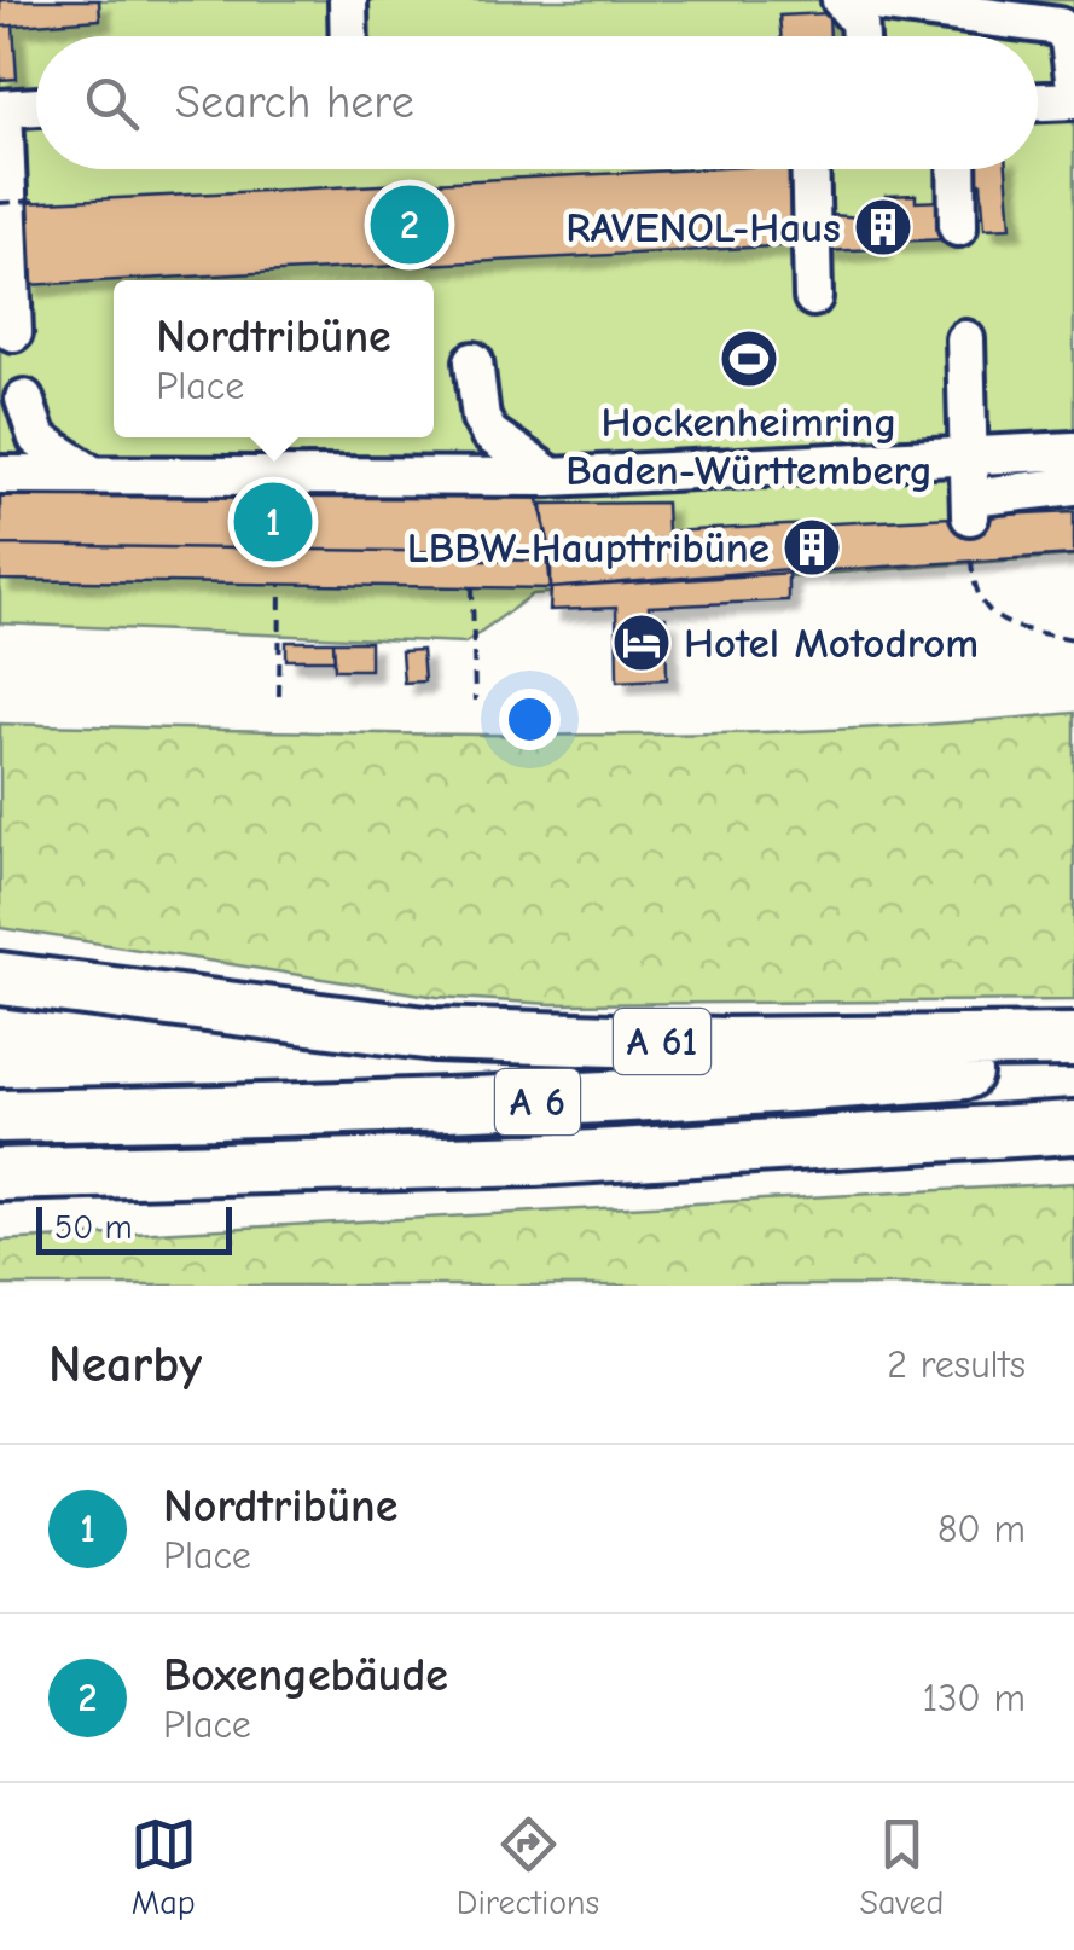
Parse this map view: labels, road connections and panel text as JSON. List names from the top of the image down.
{
  "streets": {
    "highway": ["A 61", "A 6"]
  },
  "places": {
    "building": ["RAVENOL-Haus", "LBBW-Haupttribüne"],
    "sports": ["Hockenheimring Baden-Württemberg"],
    "hotel": ["Hotel Motodrom"]
  },
  "scale_bar": "50 m",
  "page": {
    "search": "Search here",
    "pins": ["2", "1"],
    "popup": ["Nordtribüne", "Place"],
    "scale": "50 m",
    "heading": ["Nearby", "2 results"],
    "list": [
      {
        "mark": "1",
        "name": "Nordtribüne",
        "note": "Place",
        "value": "80 m"
      },
      {
        "mark": "2",
        "name": "Boxengebäude",
        "note": "Place",
        "value": "130 m"
      }
    ],
    "nav": ["Map", "Directions", "Saved"]
  }
}
